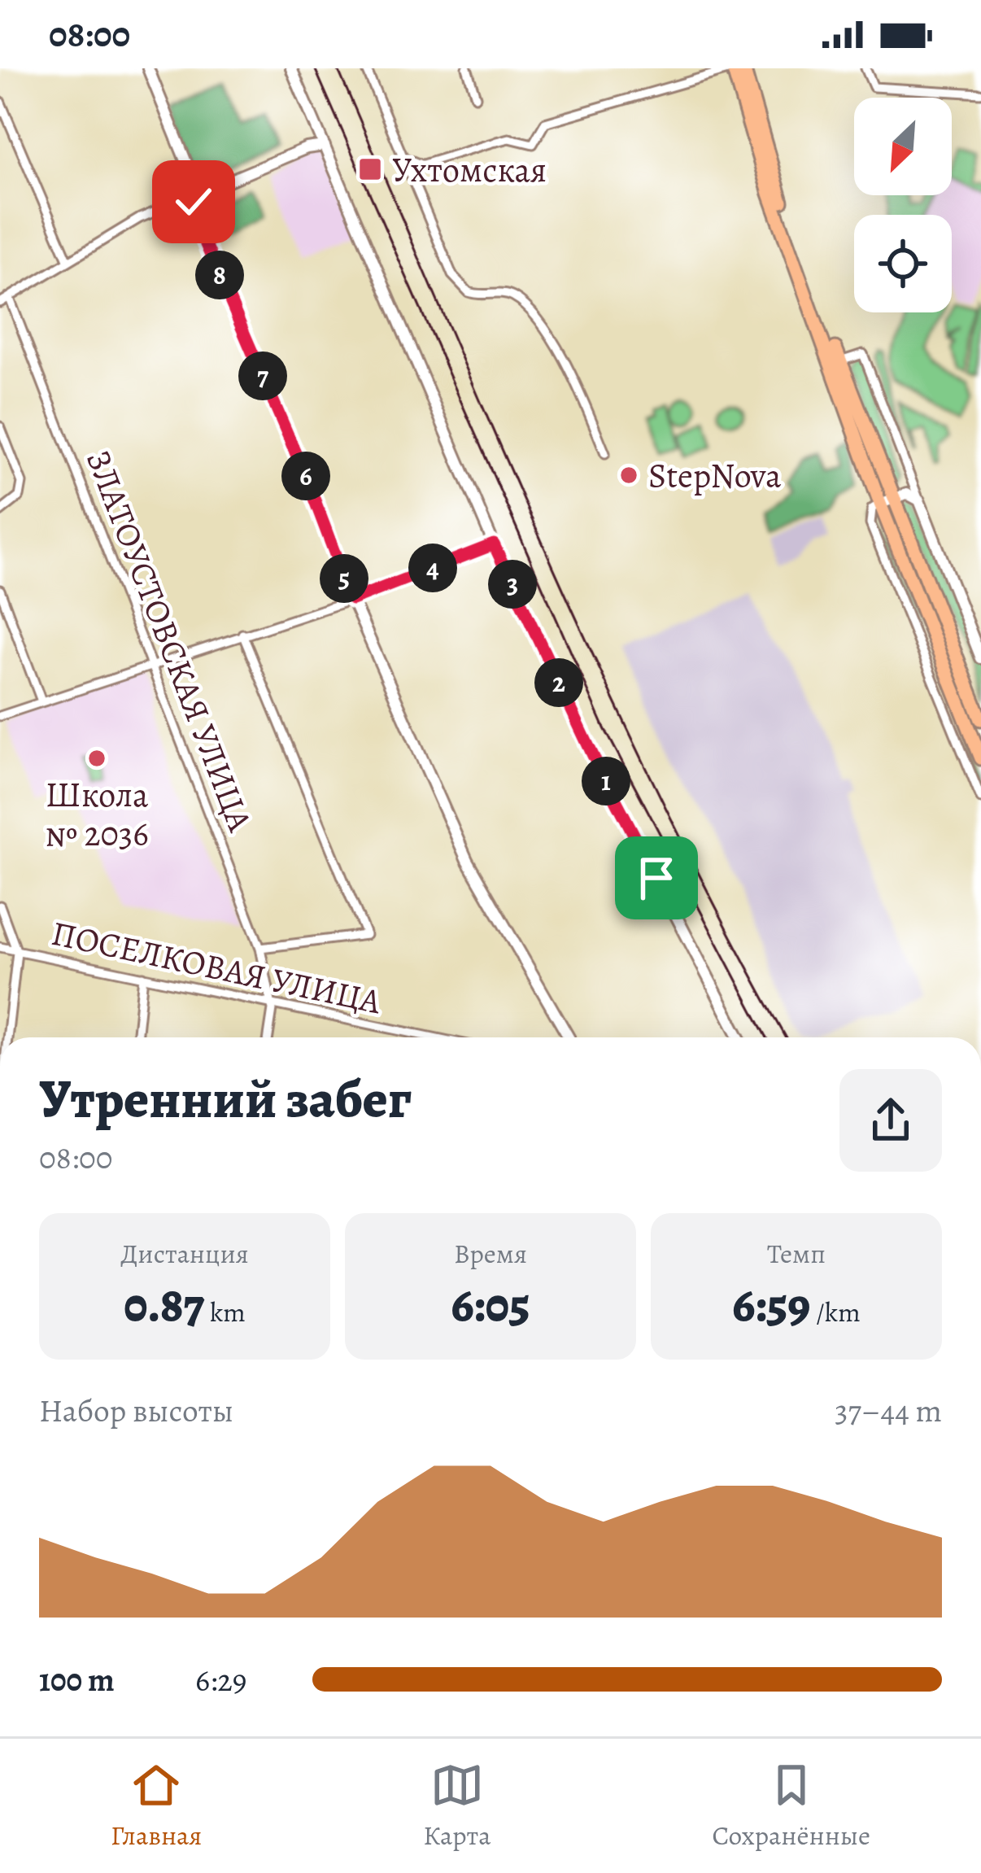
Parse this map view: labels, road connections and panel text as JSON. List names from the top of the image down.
{
  "streets": {
    "street": ["ЗЛАТОУСТОВСКАЯ УЛИЦА", "ПОСЕЛКОВАЯ УЛИЦА"]
  },
  "crossings": [
    ["ЗЛАТОУСТОВСКАЯ УЛИЦА", "ПОСЕЛКОВАЯ УЛИЦА"]
  ],
  "places": {
    "transit": ["Ухтомская"],
    "other": ["StepNova", "Школа № 2036"]
  },
  "north": "bottom left",
  "page": {
    "status": "08:00",
    "pins": [
      "8",
      "7",
      "6",
      "4",
      "5",
      "3",
      "2",
      "1"
    ],
    "heading": ["Утренний забег", "08:00"],
    "stats": [
      ["Дистанция", "0.87 km"],
      ["Время", "6:05"],
      ["Темп", "6:59 /km"]
    ],
    "chart": ["Набор высоты", "37–44 m"],
    "list": [
      {
        "name": "100 m",
        "note": "6:29"
      }
    ],
    "tabs": ["Главная", "Карта", "Сохранённые"]
  }
}
